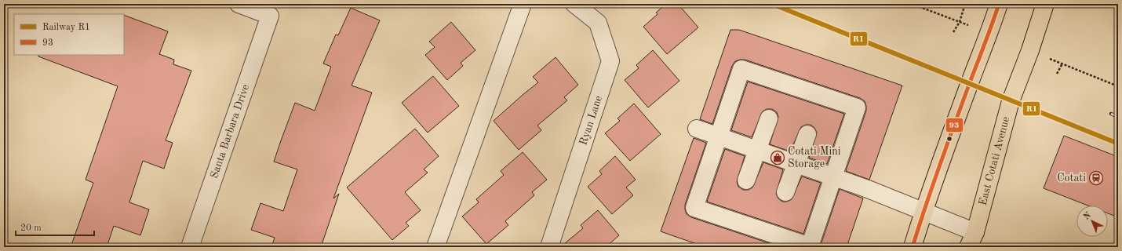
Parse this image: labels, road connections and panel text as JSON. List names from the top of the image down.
{
  "streets": {
    "main road": ["East Cotati Avenue"],
    "street": ["Ryan Lane", "Santa Barbara Drive"]
  },
  "places": {
    "shop": ["Cotati Mini Storage"],
    "station": ["Cotati"]
  },
  "lines": ["rail line R1", "transit line 93"],
  "legend": ["Railway R1", "93"],
  "scale_bar": "20 m",
  "north": "top left"
}
